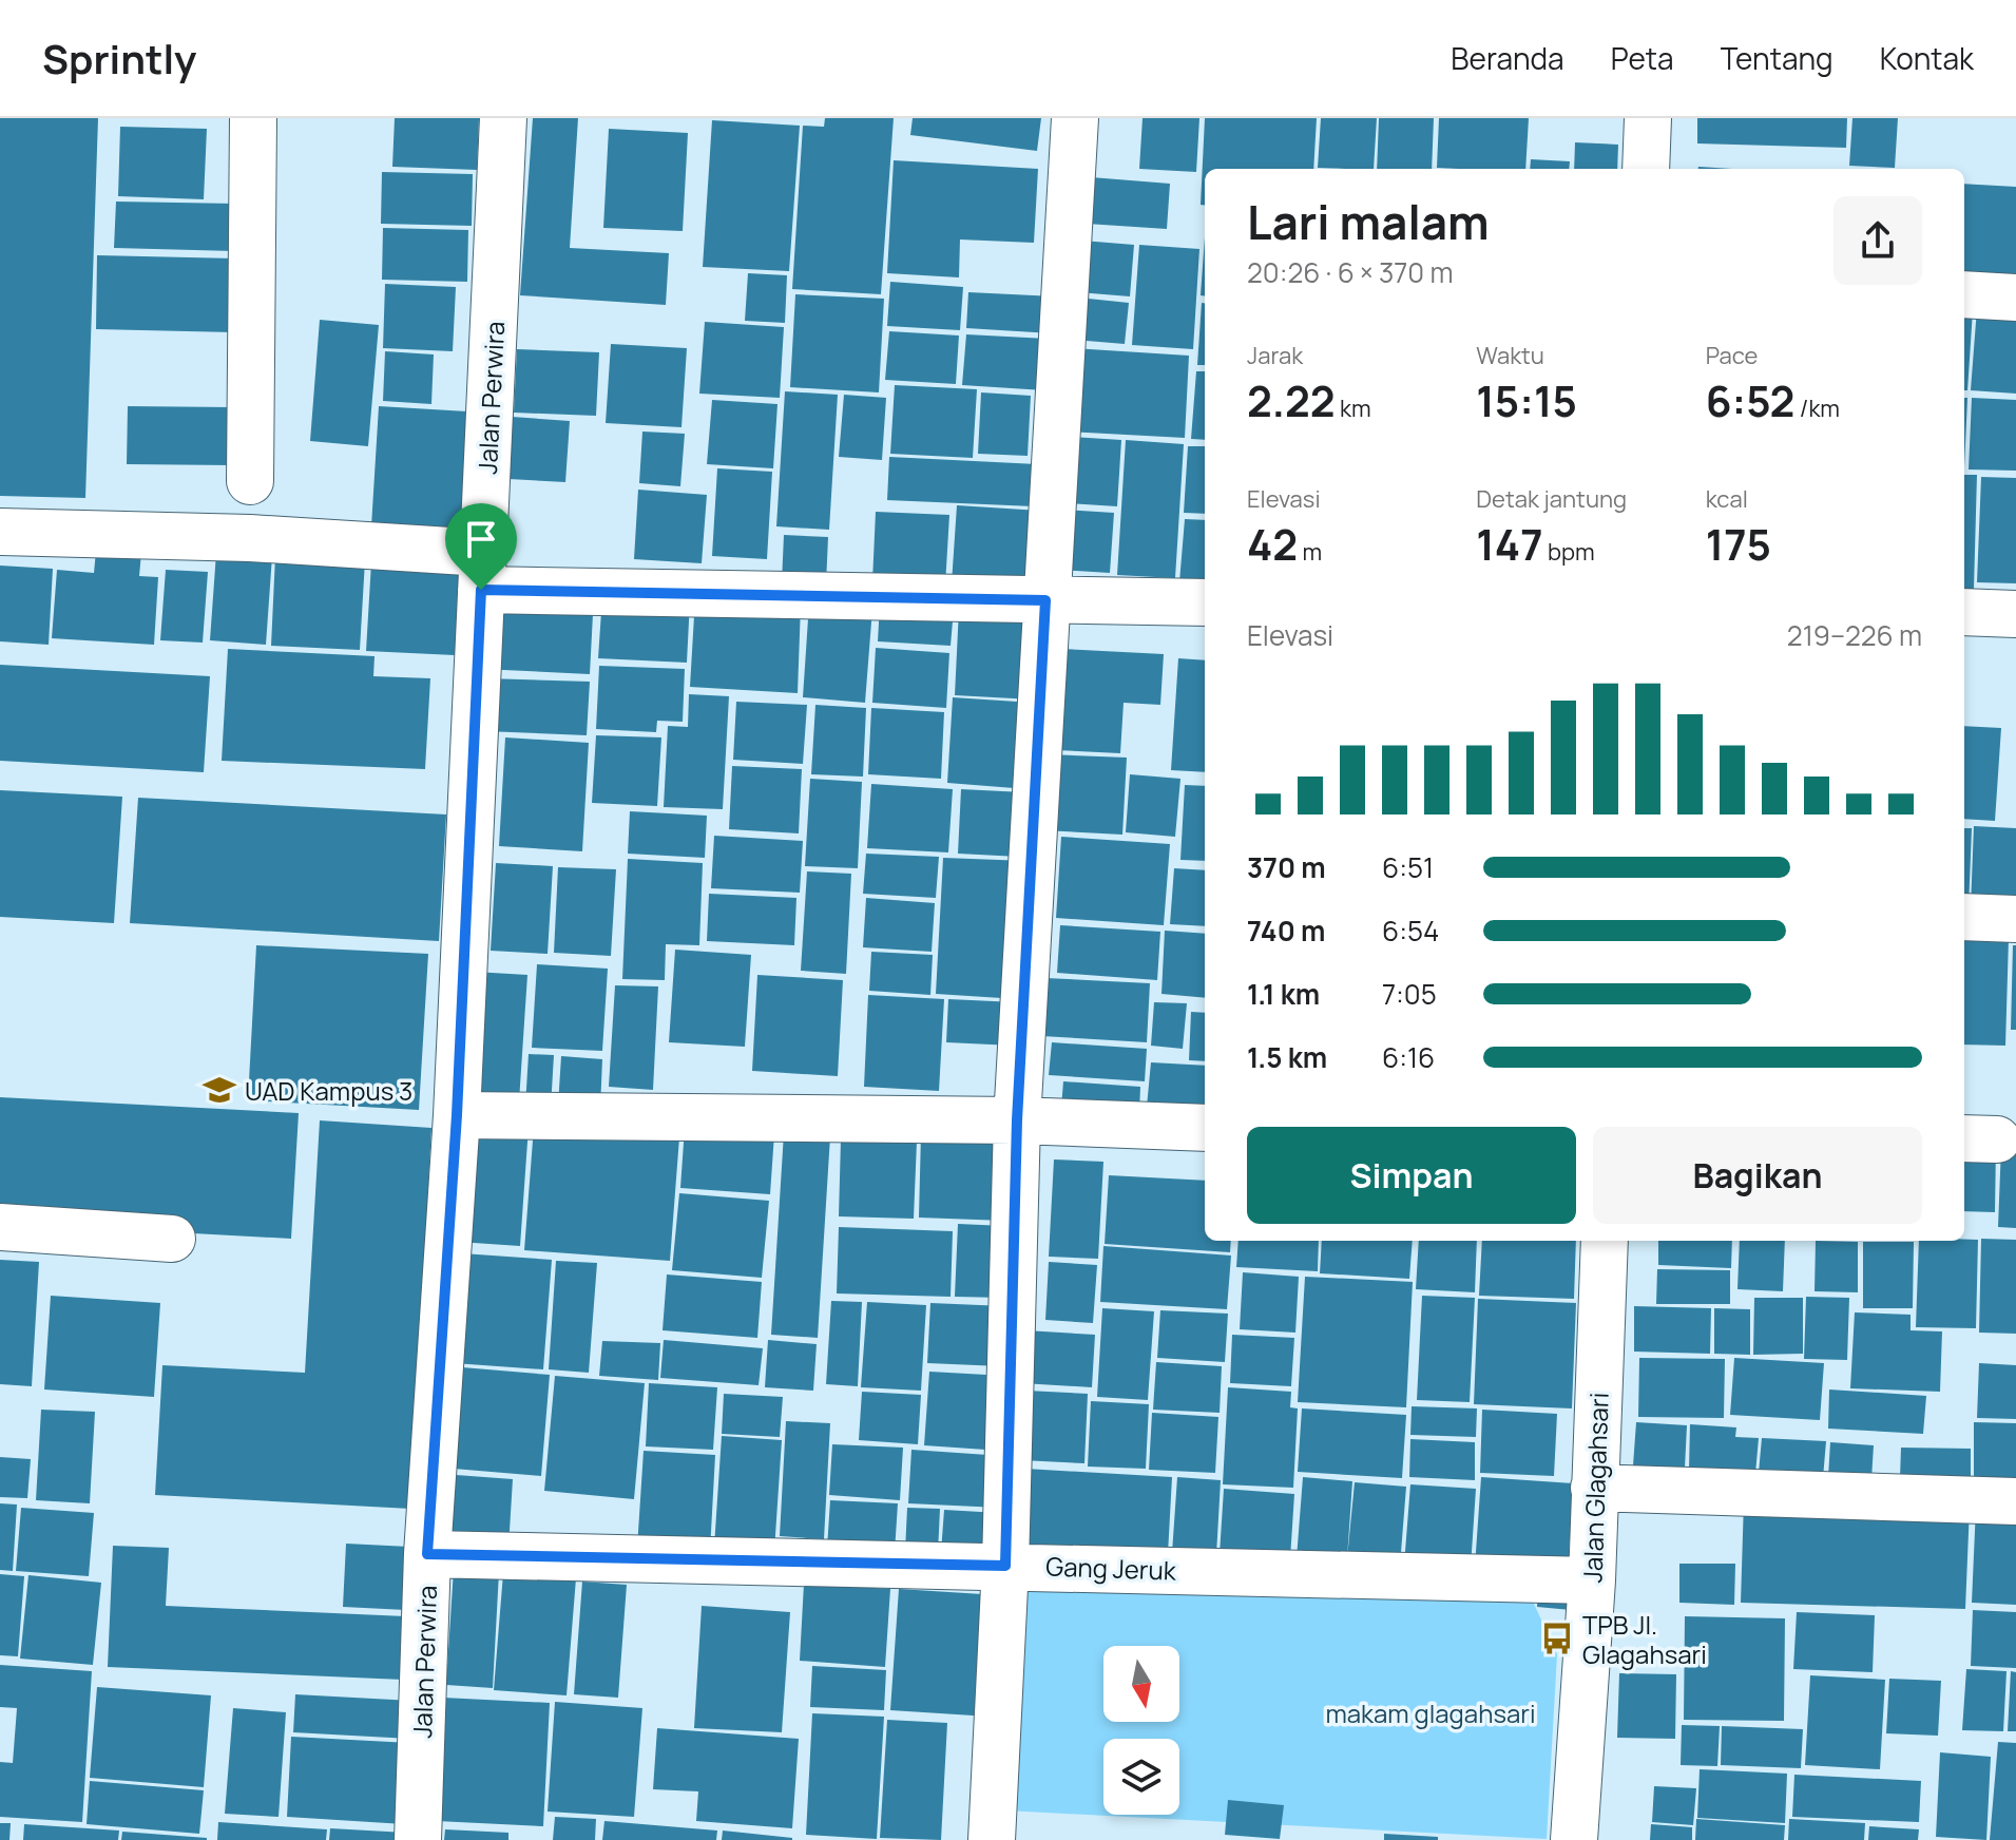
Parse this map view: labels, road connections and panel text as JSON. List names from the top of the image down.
{
  "streets": {
    "street": ["Jalan Perwira", "Jalan Glagahsari", "Gang Jeruk"]
  },
  "crossings": [
    ["Jalan Perwira", "Gang Jeruk"],
    ["Jalan Glagahsari", "Gang Jeruk"]
  ],
  "parks": ["makam glagahsari"],
  "places": {
    "school or university": ["UAD Kampus 3"],
    "bus stop": ["TPB Jl. Glagahsari"]
  },
  "north": "bottom",
  "page": {
    "header": "Sprintly",
    "nav": [
      "Beranda",
      "Peta",
      "Tentang",
      "Kontak"
    ],
    "heading": ["Lari malam", "20:26 · 6 × 370 m"],
    "stats": [
      ["Jarak", "2.22 km"],
      ["Waktu", "15:15"],
      ["Pace", "6:52 /km"],
      ["Elevasi", "42 m"],
      ["Detak jantung", "147 bpm"],
      ["kcal", "175"]
    ],
    "chart": ["Elevasi", "219–226 m"],
    "list": [
      {
        "name": "370 m",
        "note": "6:51"
      },
      {
        "name": "740 m",
        "note": "6:54"
      },
      {
        "name": "1.1 km",
        "note": "7:05"
      },
      {
        "name": "1.5 km",
        "note": "6:16"
      }
    ],
    "buttons": ["Simpan", "Bagikan"]
  }
}
